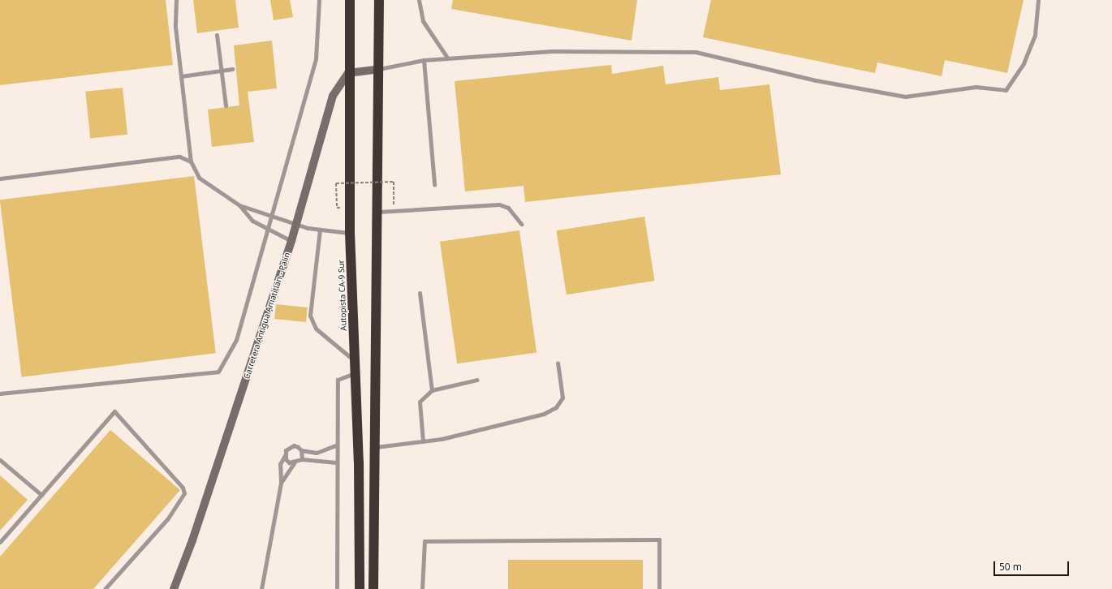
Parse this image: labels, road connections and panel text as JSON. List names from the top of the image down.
{
  "streets": {
    "highway": ["Autopista CA-9 Sur"],
    "main road": ["Carretera Antigua Amatitlán - Palín"]
  },
  "crossings": [
    ["Autopista CA-9 Sur", "Carretera Antigua Amatitlán - Palín"]
  ],
  "scale_bar": "50 m"
}
